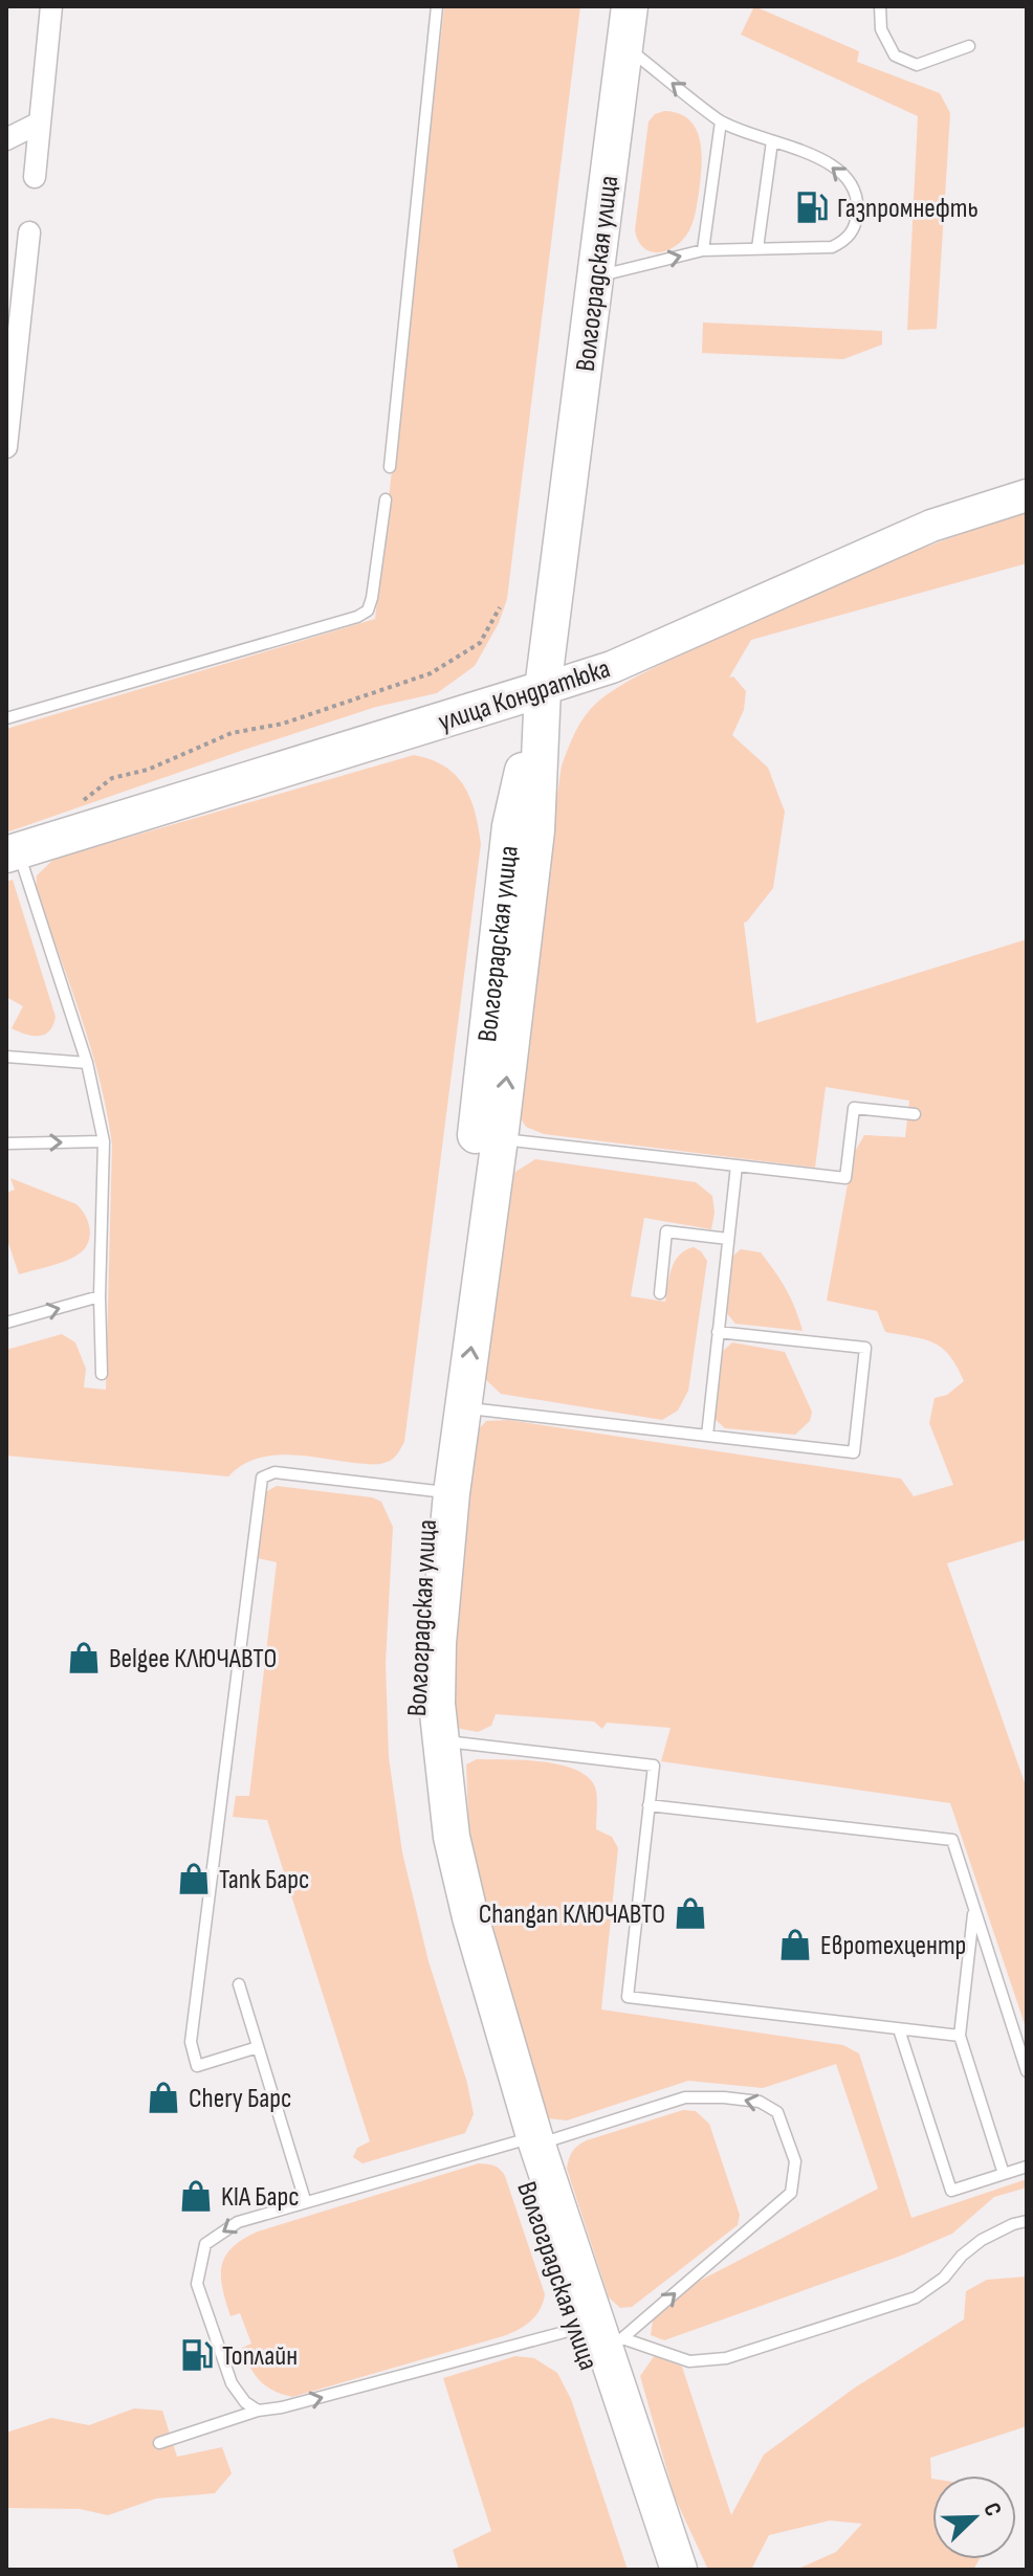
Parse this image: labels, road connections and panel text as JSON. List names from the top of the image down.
{
  "streets": {
    "main road": ["Волгоградская улица", "улица Кондратюка"]
  },
  "crossings": [
    ["Волгоградская улица", "улица Кондратюка"]
  ],
  "places": {
    "fuel station": ["Газпромнефть", "Топлайн"],
    "shop": [
      "Belgee КЛЮЧАВТО",
      "Tank Барс",
      "Changan КЛЮЧАВТО",
      "Евротехцентр",
      "Chery Барс",
      "KIA Барс"
    ]
  },
  "north": "top right"
}
